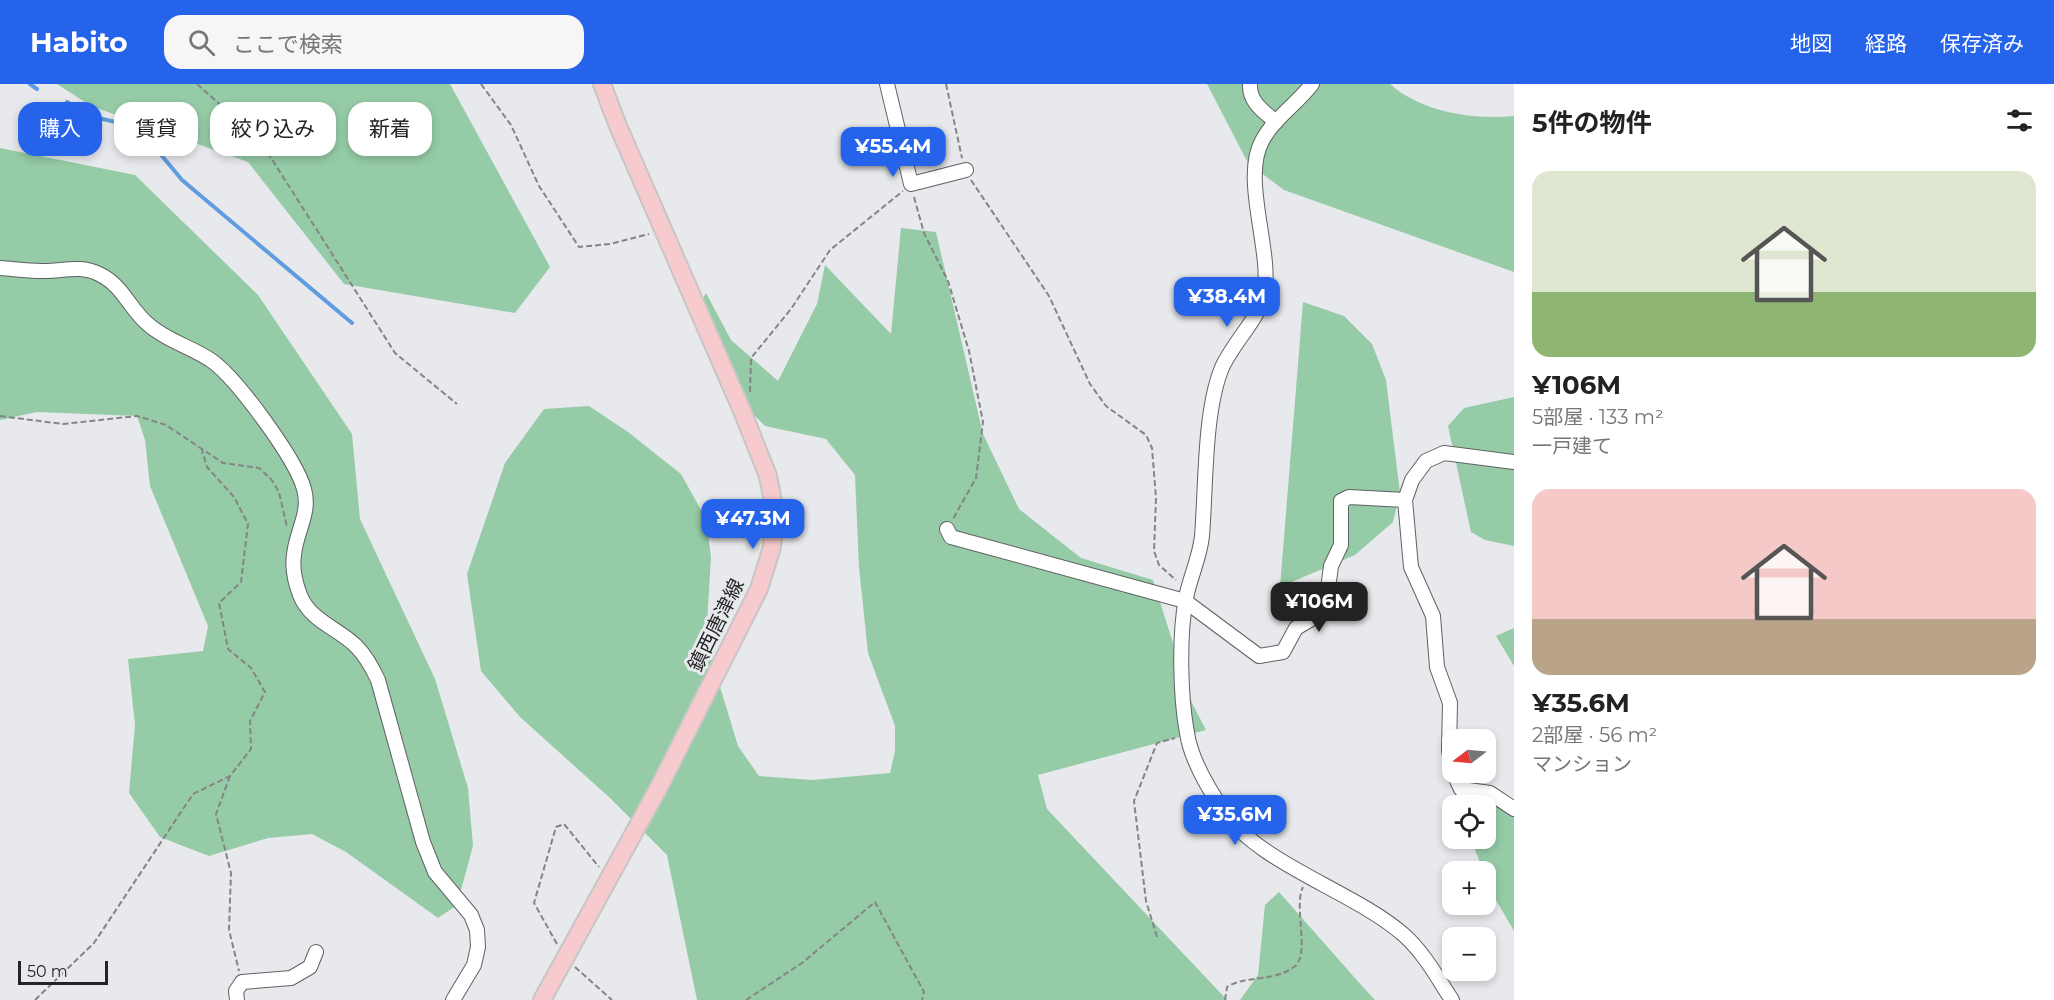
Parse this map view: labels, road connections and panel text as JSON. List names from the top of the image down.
{
  "streets": {
    "main road": ["鎮西唐津線"]
  },
  "scale_bar": "50 m",
  "north": "left",
  "page": {
    "header": "Habito",
    "search": "ここで検索",
    "nav": ["地図", "経路", "保存済み"],
    "heading": "5件の物件",
    "chip": [
      "購入",
      "賃貸",
      "絞り込み",
      "新着"
    ],
    "price": [
      "¥55.4M",
      "¥38.4M",
      "¥47.3M",
      "¥106M",
      "¥35.6M"
    ],
    "list": [
      {
        "name": "¥106M",
        "note": "5部屋 · 133 m² · 一戸建て"
      },
      {
        "name": "¥35.6M",
        "note": "2部屋 · 56 m² · マンション"
      }
    ],
    "map_buttons": ["+", "−"],
    "scale": "50 m"
  }
}
